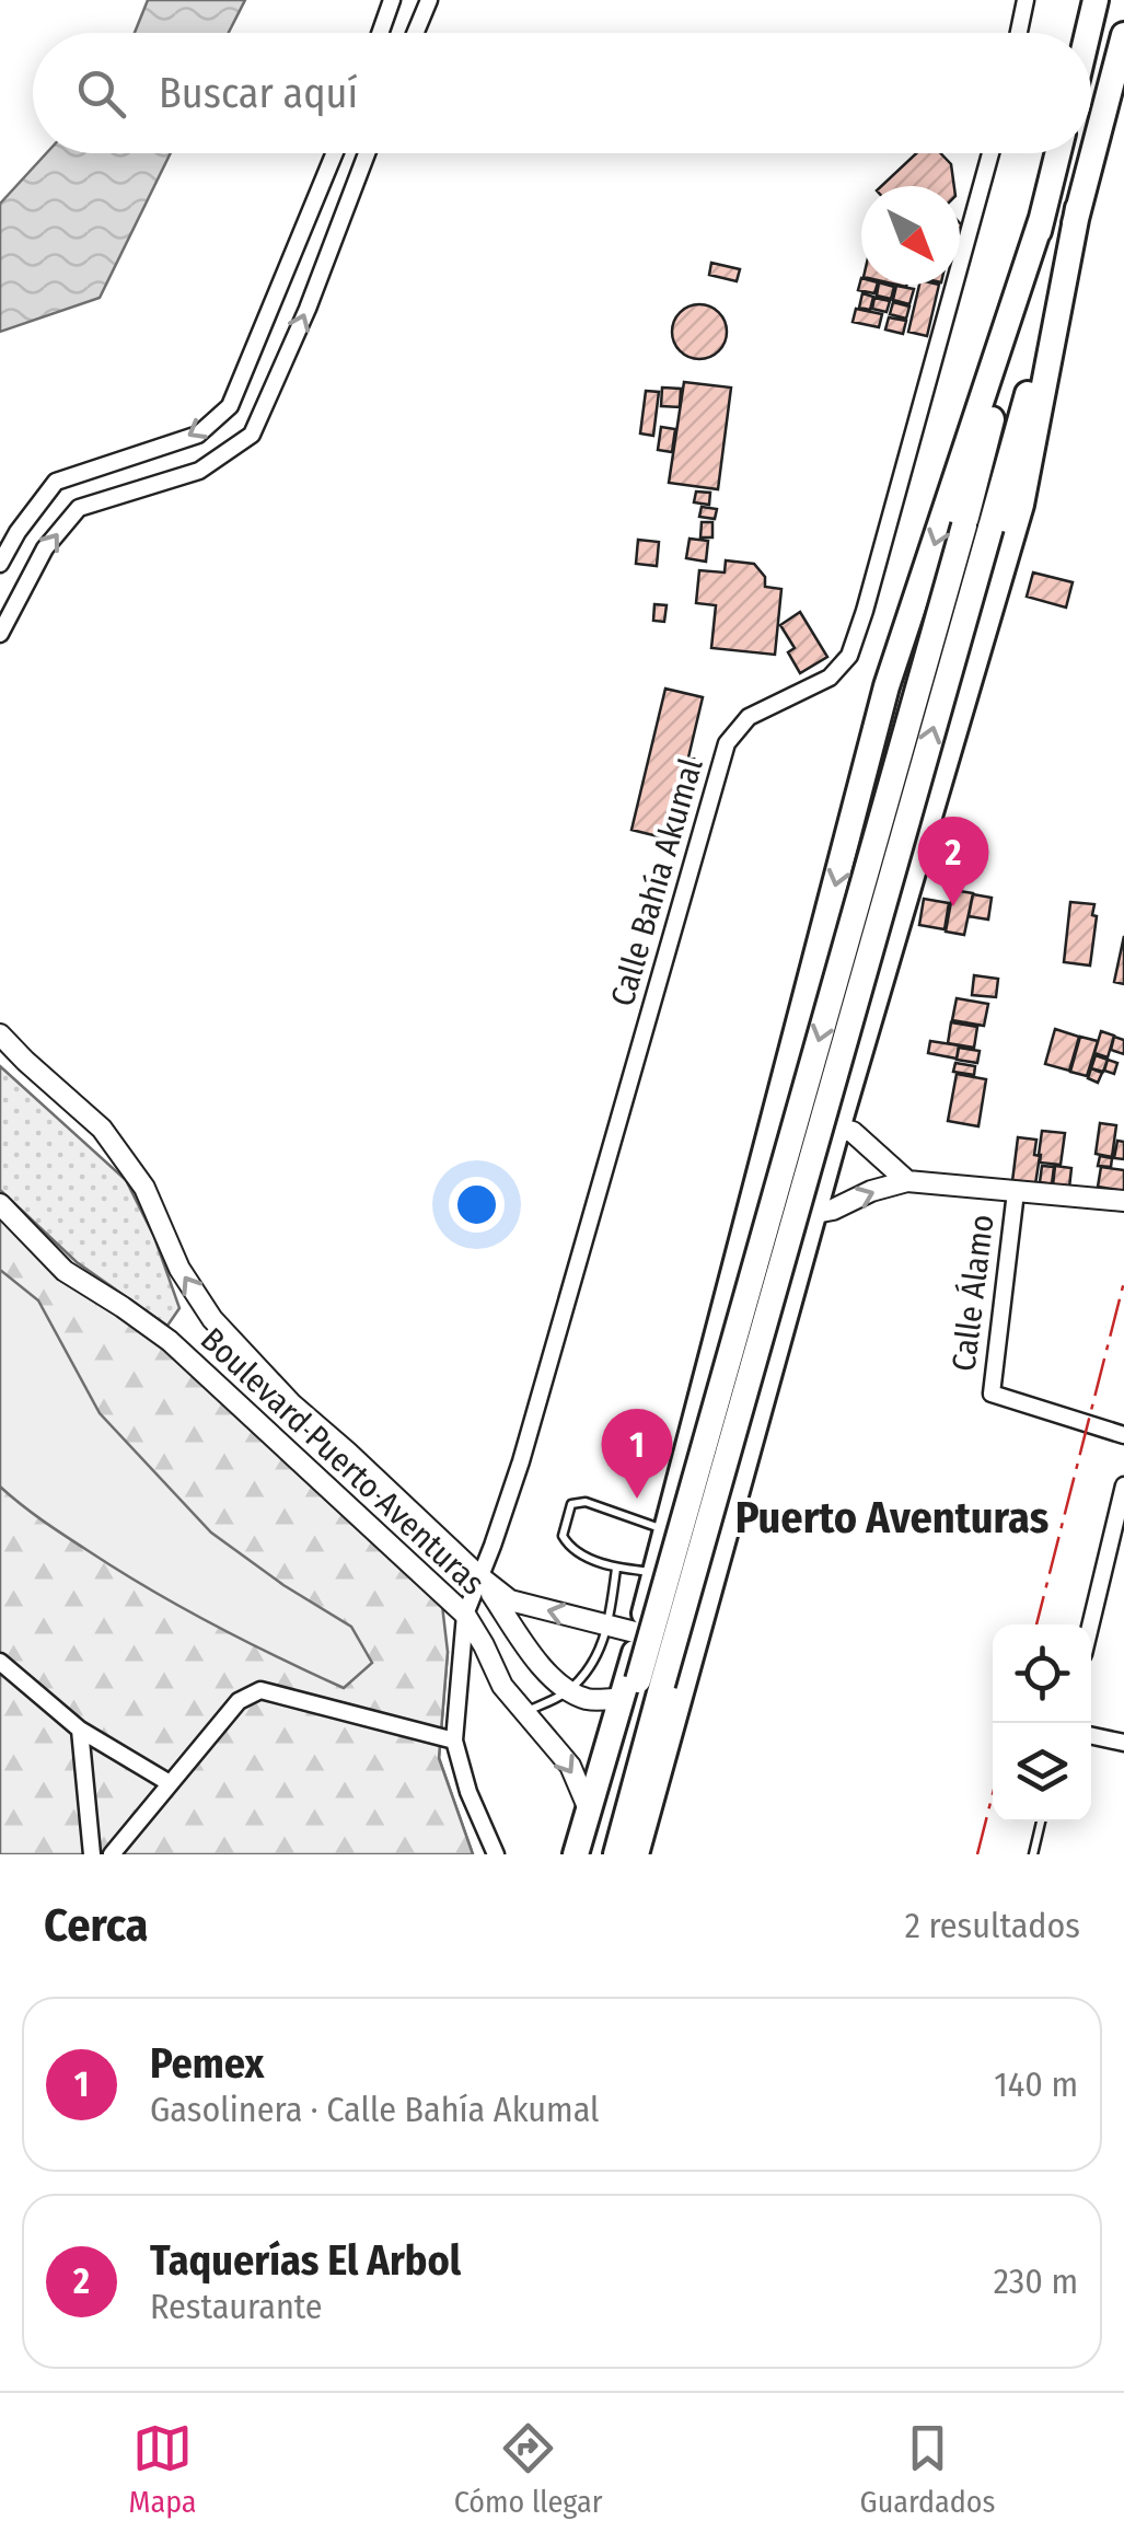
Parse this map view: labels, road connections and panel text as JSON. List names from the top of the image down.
{
  "streets": {
    "street": ["Calle Bahía Akumal", "Calle Álamo", "Boulevard Puerto Aventuras"]
  },
  "crossings": [
    ["Calle Bahía Akumal", "Boulevard Puerto Aventuras"]
  ],
  "districts": ["Puerto Aventuras"],
  "north": "bottom right",
  "page": {
    "search": "Buscar aquí",
    "pins": ["2", "1"],
    "heading": ["Cerca", "2 resultados"],
    "list": [
      {
        "mark": "1",
        "name": "Pemex",
        "note": "Gasolinera · Calle Bahía Akumal",
        "value": "140 m"
      },
      {
        "mark": "2",
        "name": "Taquerías El Arbol",
        "note": "Restaurante",
        "value": "230 m"
      }
    ],
    "nav": ["Mapa", "Cómo llegar", "Guardados"]
  }
}
